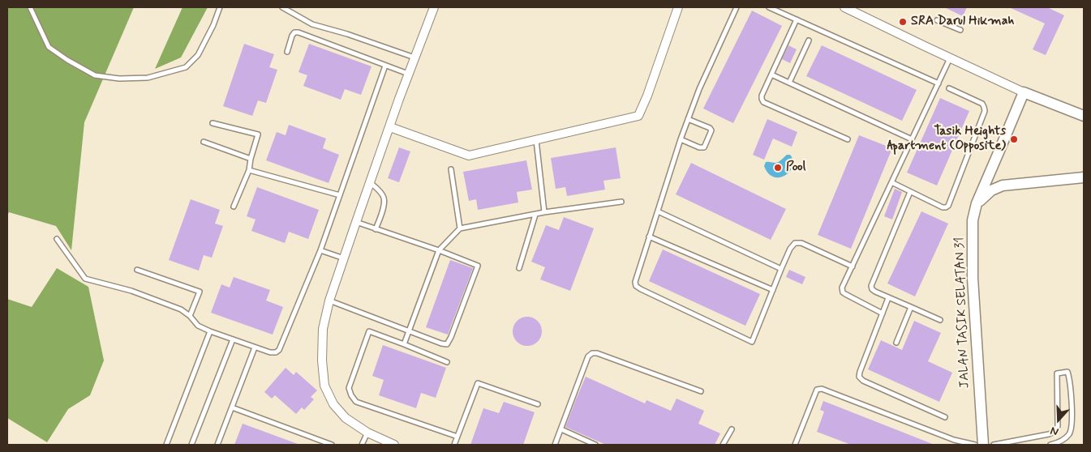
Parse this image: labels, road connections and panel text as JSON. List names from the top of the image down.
{
  "streets": {
    "street": ["JALAN TASIK SELATAN 31"]
  },
  "places": ["SRA Darul Hikmah", "Tasik Heights Apartment (Opposite)", "Pool"],
  "north": "bottom"
}
